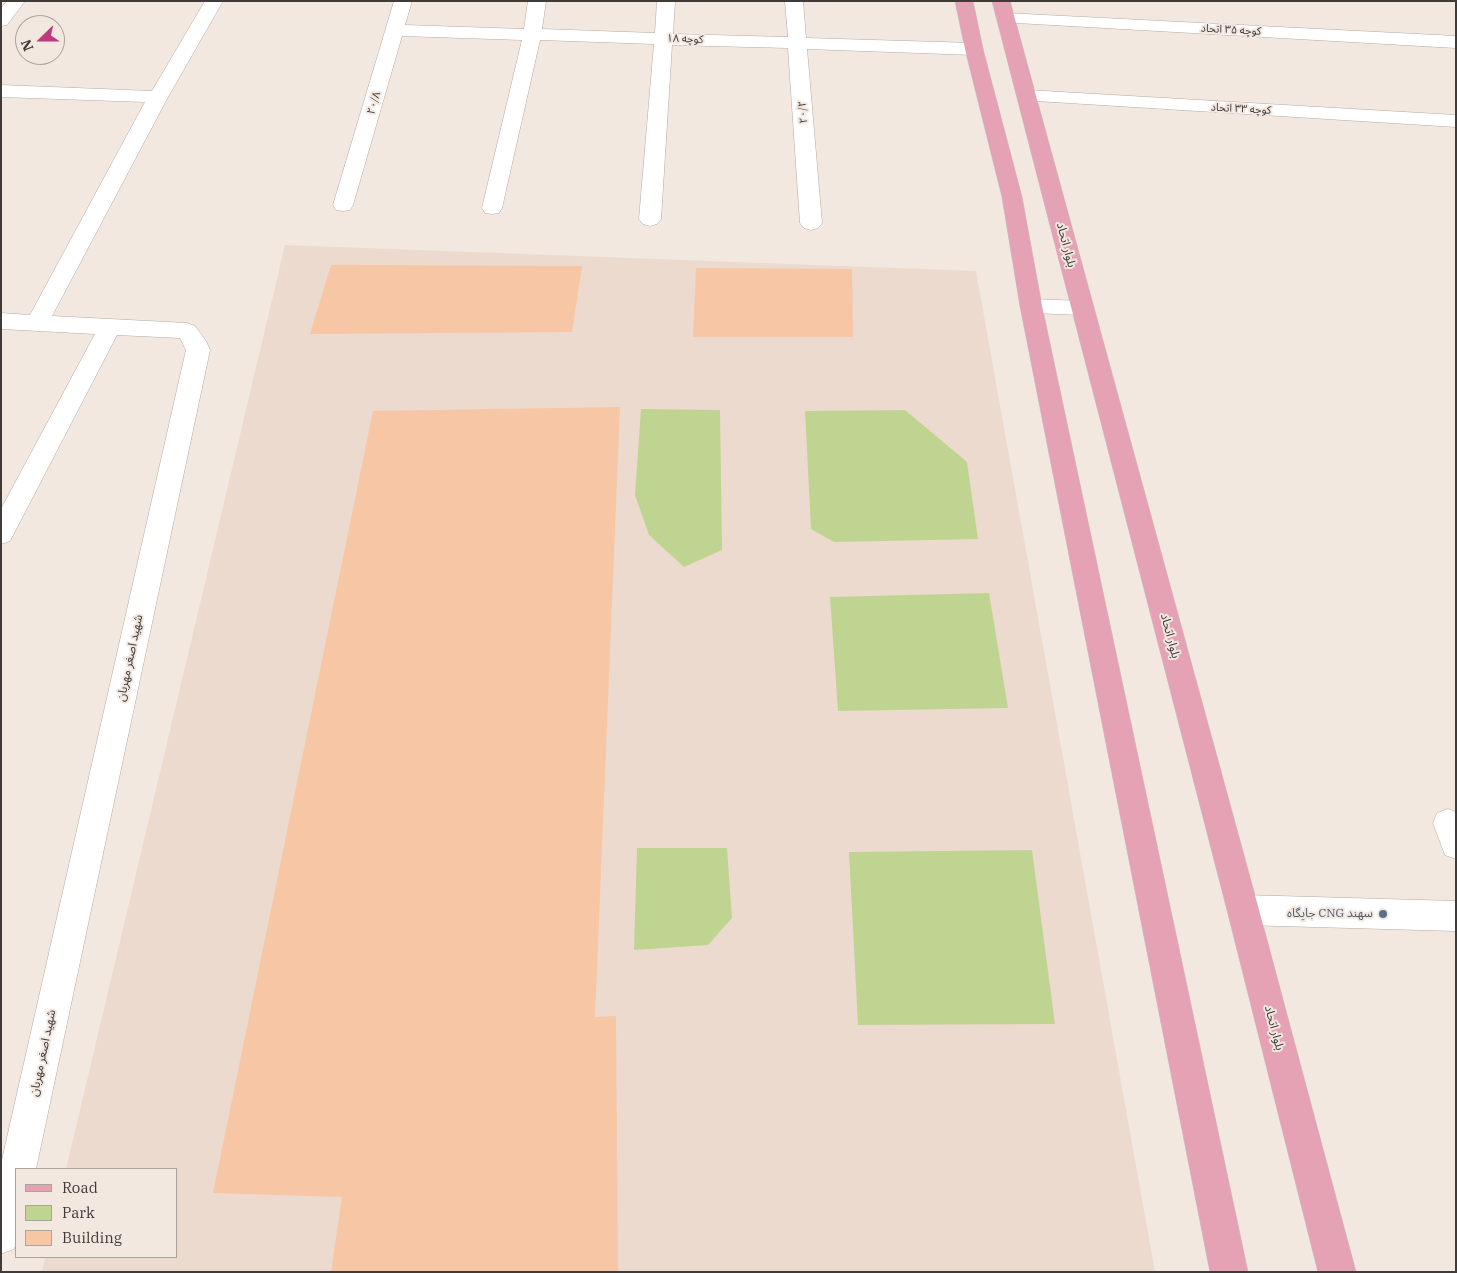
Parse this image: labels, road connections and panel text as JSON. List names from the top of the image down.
{
  "streets": {
    "main road": ["بلوار اتحاد"],
    "street": [
      "کوچه ۳۵ اتحاد",
      "کوچه ۱۸",
      "۲۰/۸",
      "کوچه ۳۳ اتحاد",
      "۲۰/۲",
      "شهید اصغر مهربان"
    ]
  },
  "crossings": [
    ["کوچه ۳۵ اتحاد", "بلوار اتحاد"],
    ["کوچه ۱۸", "۲۰/۸"],
    ["کوچه ۱۸", "۲۰/۲"],
    ["کوچه ۳۳ اتحاد", "بلوار اتحاد"]
  ],
  "places": ["جایگاه CNG سهند"],
  "legend": ["Road", "Park", "Building"],
  "north": "left"
}
